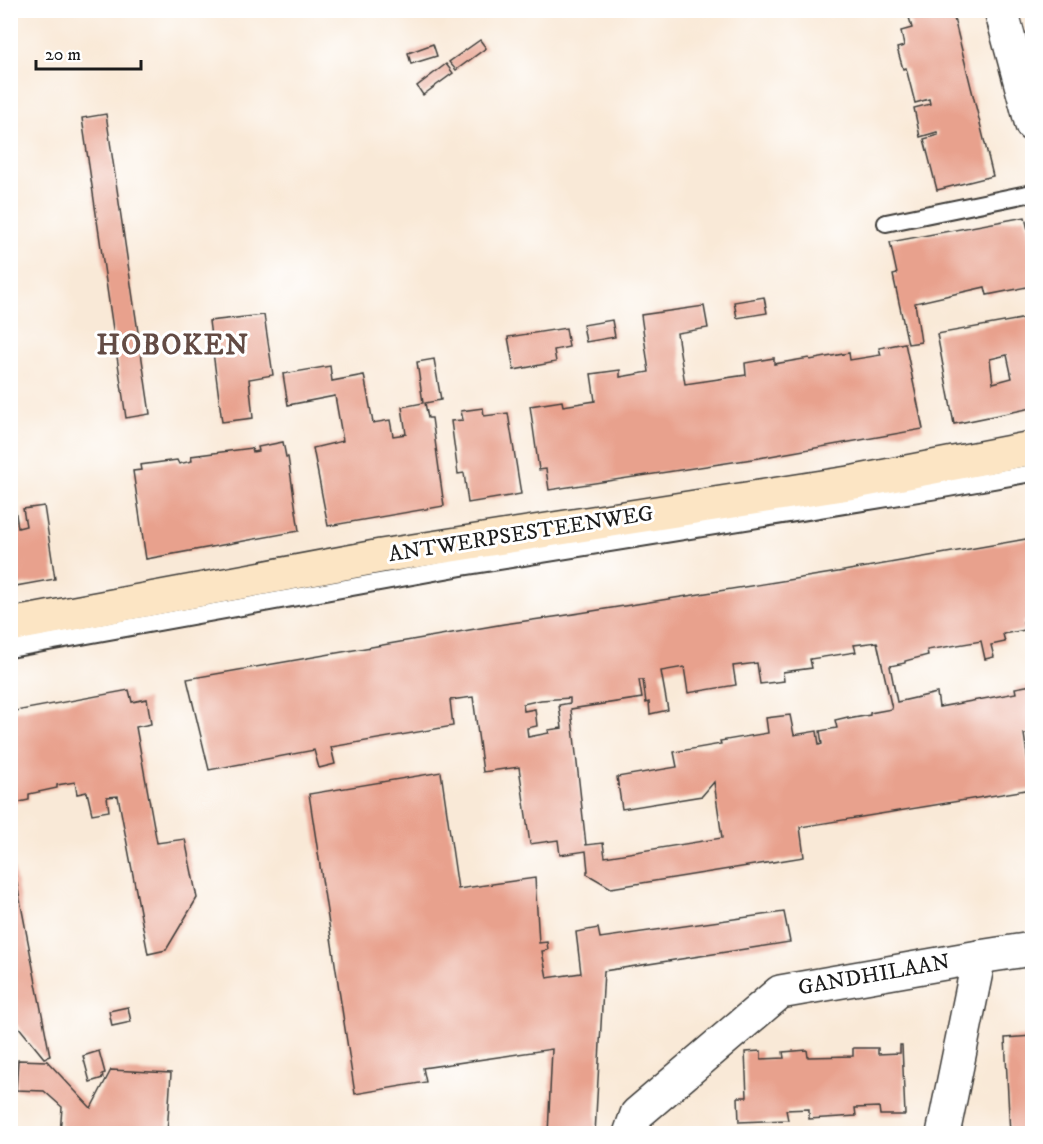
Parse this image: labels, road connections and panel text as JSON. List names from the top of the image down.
{
  "streets": {
    "street": ["ANTWERPSESTEENWEG", "GANDHILAAN"]
  },
  "districts": ["HOBOKEN"],
  "scale_bar": "20 m"
}
